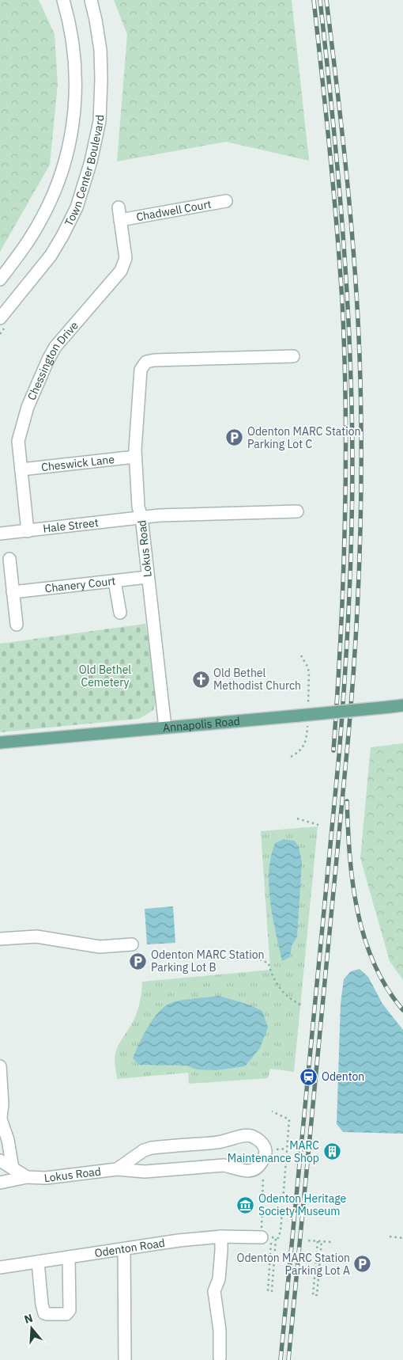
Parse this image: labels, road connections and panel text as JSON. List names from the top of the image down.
{
  "streets": {
    "main road": ["Annapolis Road"],
    "street": [
      "Town Center Boulevard",
      "Chadwell Court",
      "Chessington Drive",
      "Cheswick Lane",
      "Hale Street",
      "Lokus Road",
      "Chanery Court",
      "Odenton Road"
    ]
  },
  "crossings": [
    ["Chadwell Court", "Chessington Drive"],
    ["Chessington Drive", "Cheswick Lane"],
    ["Chessington Drive", "Hale Street"],
    ["Cheswick Lane", "Lokus Road"],
    ["Hale Street", "Lokus Road"],
    ["Lokus Road", "Chanery Court"],
    ["Lokus Road", "Annapolis Road"]
  ],
  "parks": ["Old Bethel Cemetery"],
  "places": {
    "parking": ["Odenton MARC Station Parking Lot C", "Odenton MARC Station Parking Lot B", "Odenton MARC Station Parking Lot A"],
    "church": ["Old Bethel Methodist Church"],
    "station": ["Odenton"],
    "building": ["MARC Maintenance Shop"],
    "museum": ["Odenton Heritage Society Museum"]
  },
  "north": "top"
}
